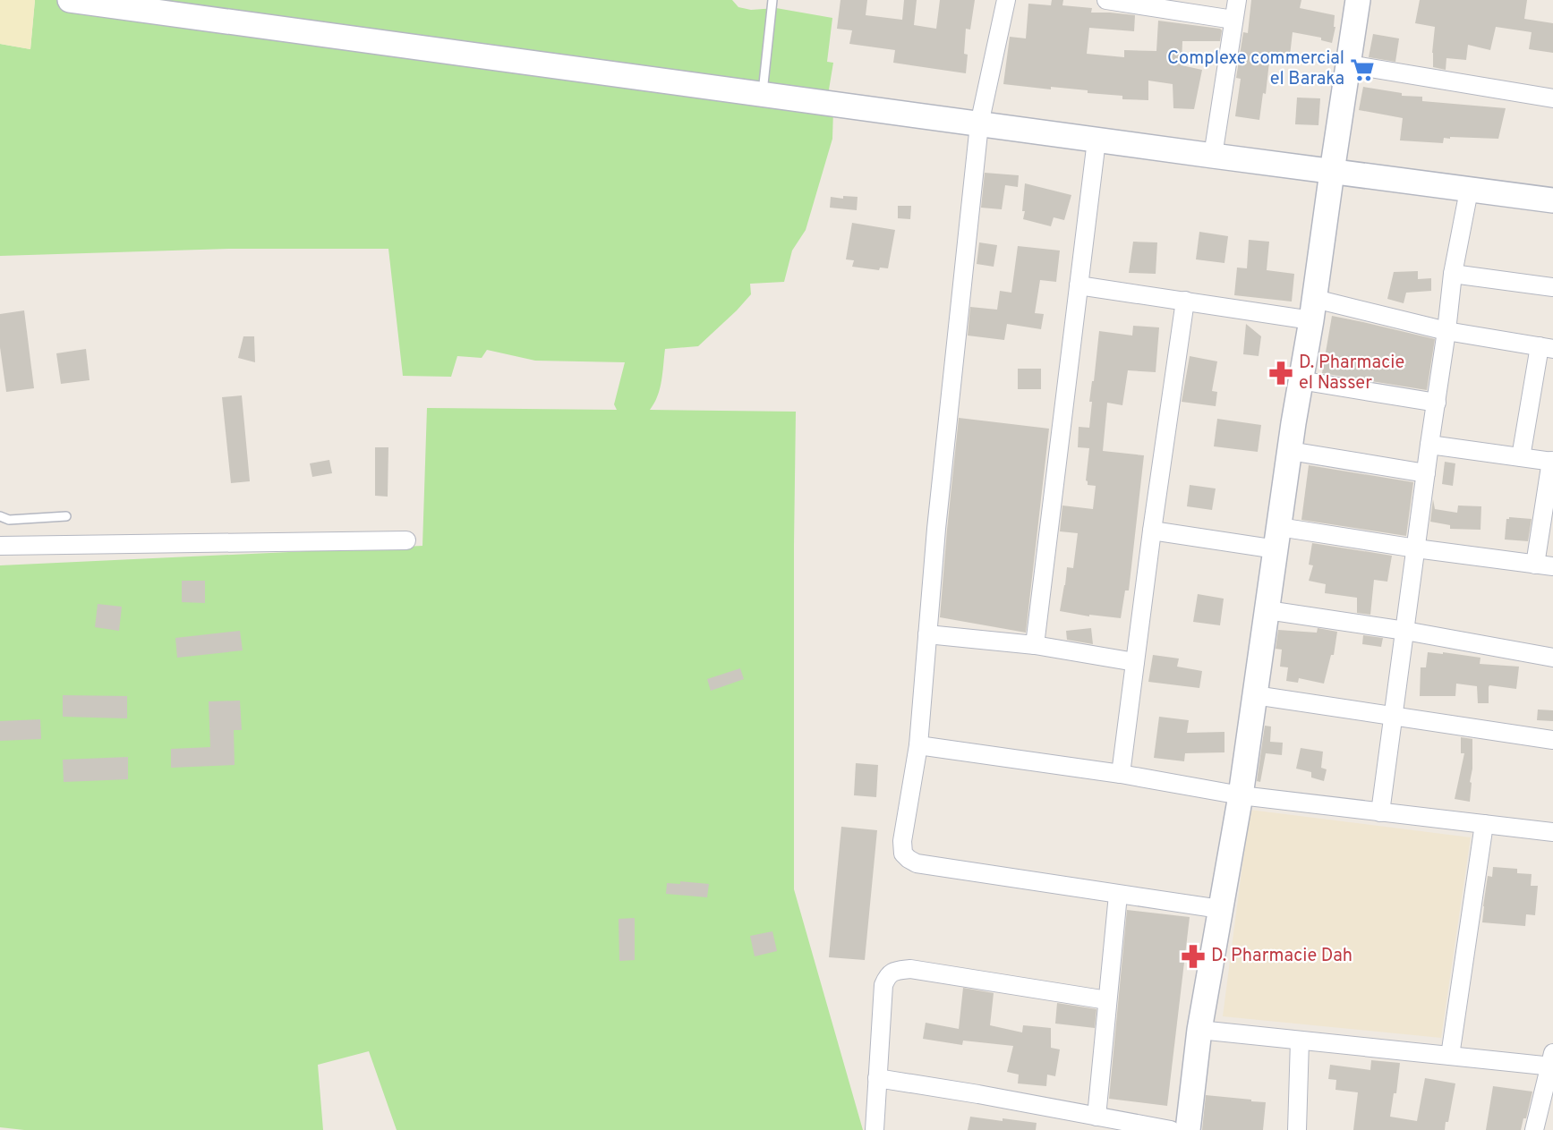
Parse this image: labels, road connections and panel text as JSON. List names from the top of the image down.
{
  "places": {
    "supermarket": ["Complexe commercial el Baraka"],
    "pharmacy": ["D. Pharmacie el Nasser", "D. Pharmacie Dah"]
  }
}
